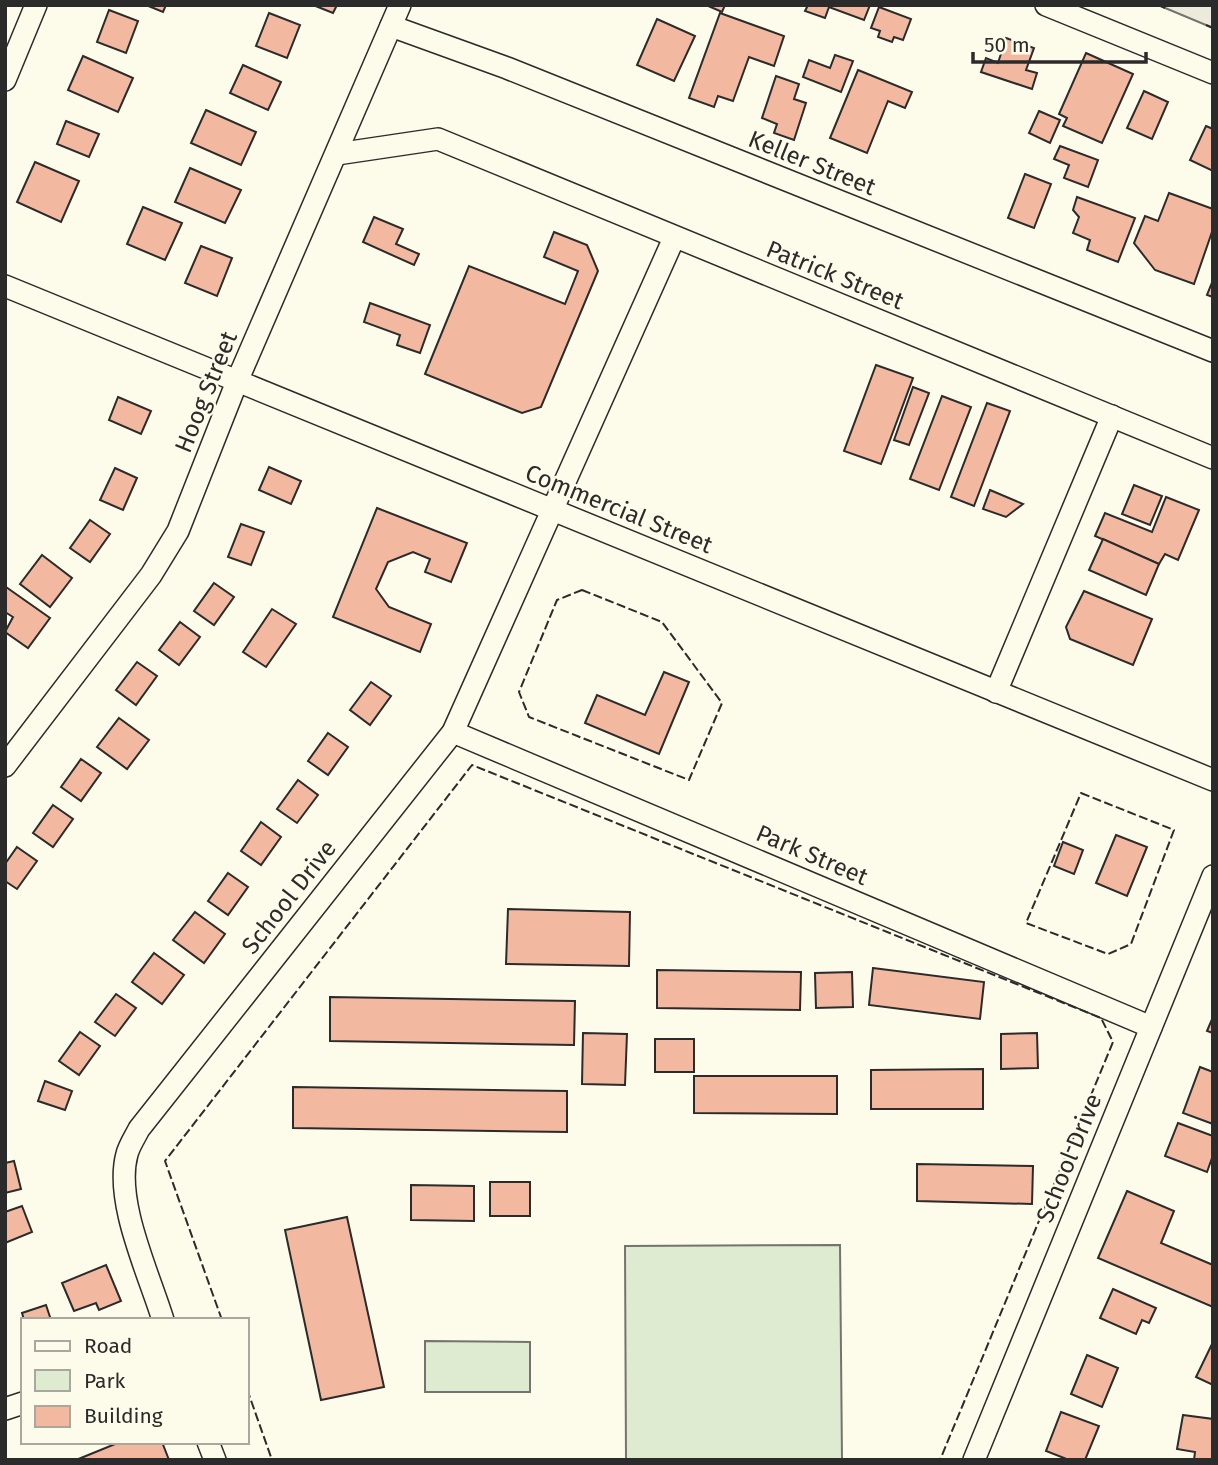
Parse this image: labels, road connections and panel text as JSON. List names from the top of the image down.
{
  "streets": {
    "street": [
      "Keller Street",
      "Patrick Street",
      "Hoog Street",
      "Commercial Street",
      "Park Street",
      "School Drive"
    ]
  },
  "crossings": [
    ["Keller Street", "Hoog Street"],
    ["Patrick Street", "Hoog Street"],
    ["Patrick Street", "School Drive"],
    ["Hoog Street", "Commercial Street"],
    ["Commercial Street", "School Drive"],
    ["Park Street", "School Drive"]
  ],
  "legend": ["Road", "Park", "Building"],
  "scale_bar": "50 m"
}
